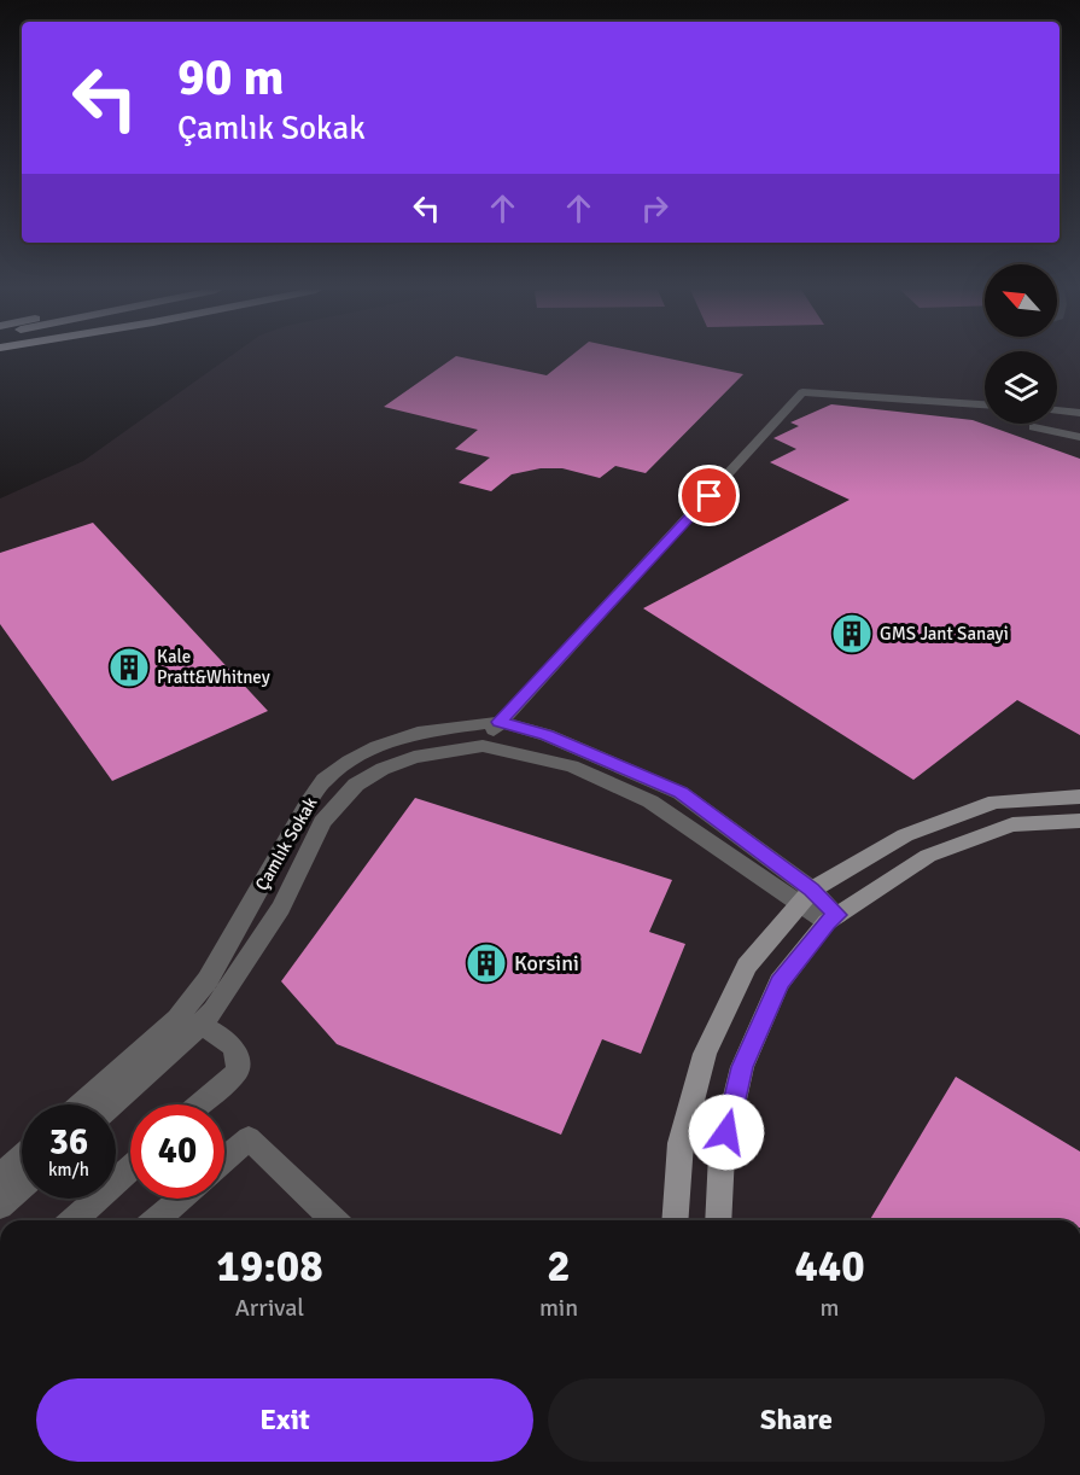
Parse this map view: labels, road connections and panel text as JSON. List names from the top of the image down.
{
  "streets": {
    "street": ["Çamlık Sokak"]
  },
  "places": {
    "building": ["GMS Jant Sanayi", "Kale Pratt&Whitney", "Korsini"]
  },
  "north": "top left",
  "page": {
    "turn": ["90 m", "Çamlık Sokak"],
    "speed": "36 km/h",
    "limit": "40",
    "eta": [
      "19:08",
      "Arrival",
      "2",
      "min",
      "440",
      "m"
    ],
    "buttons": ["Exit", "Share"]
  }
}
